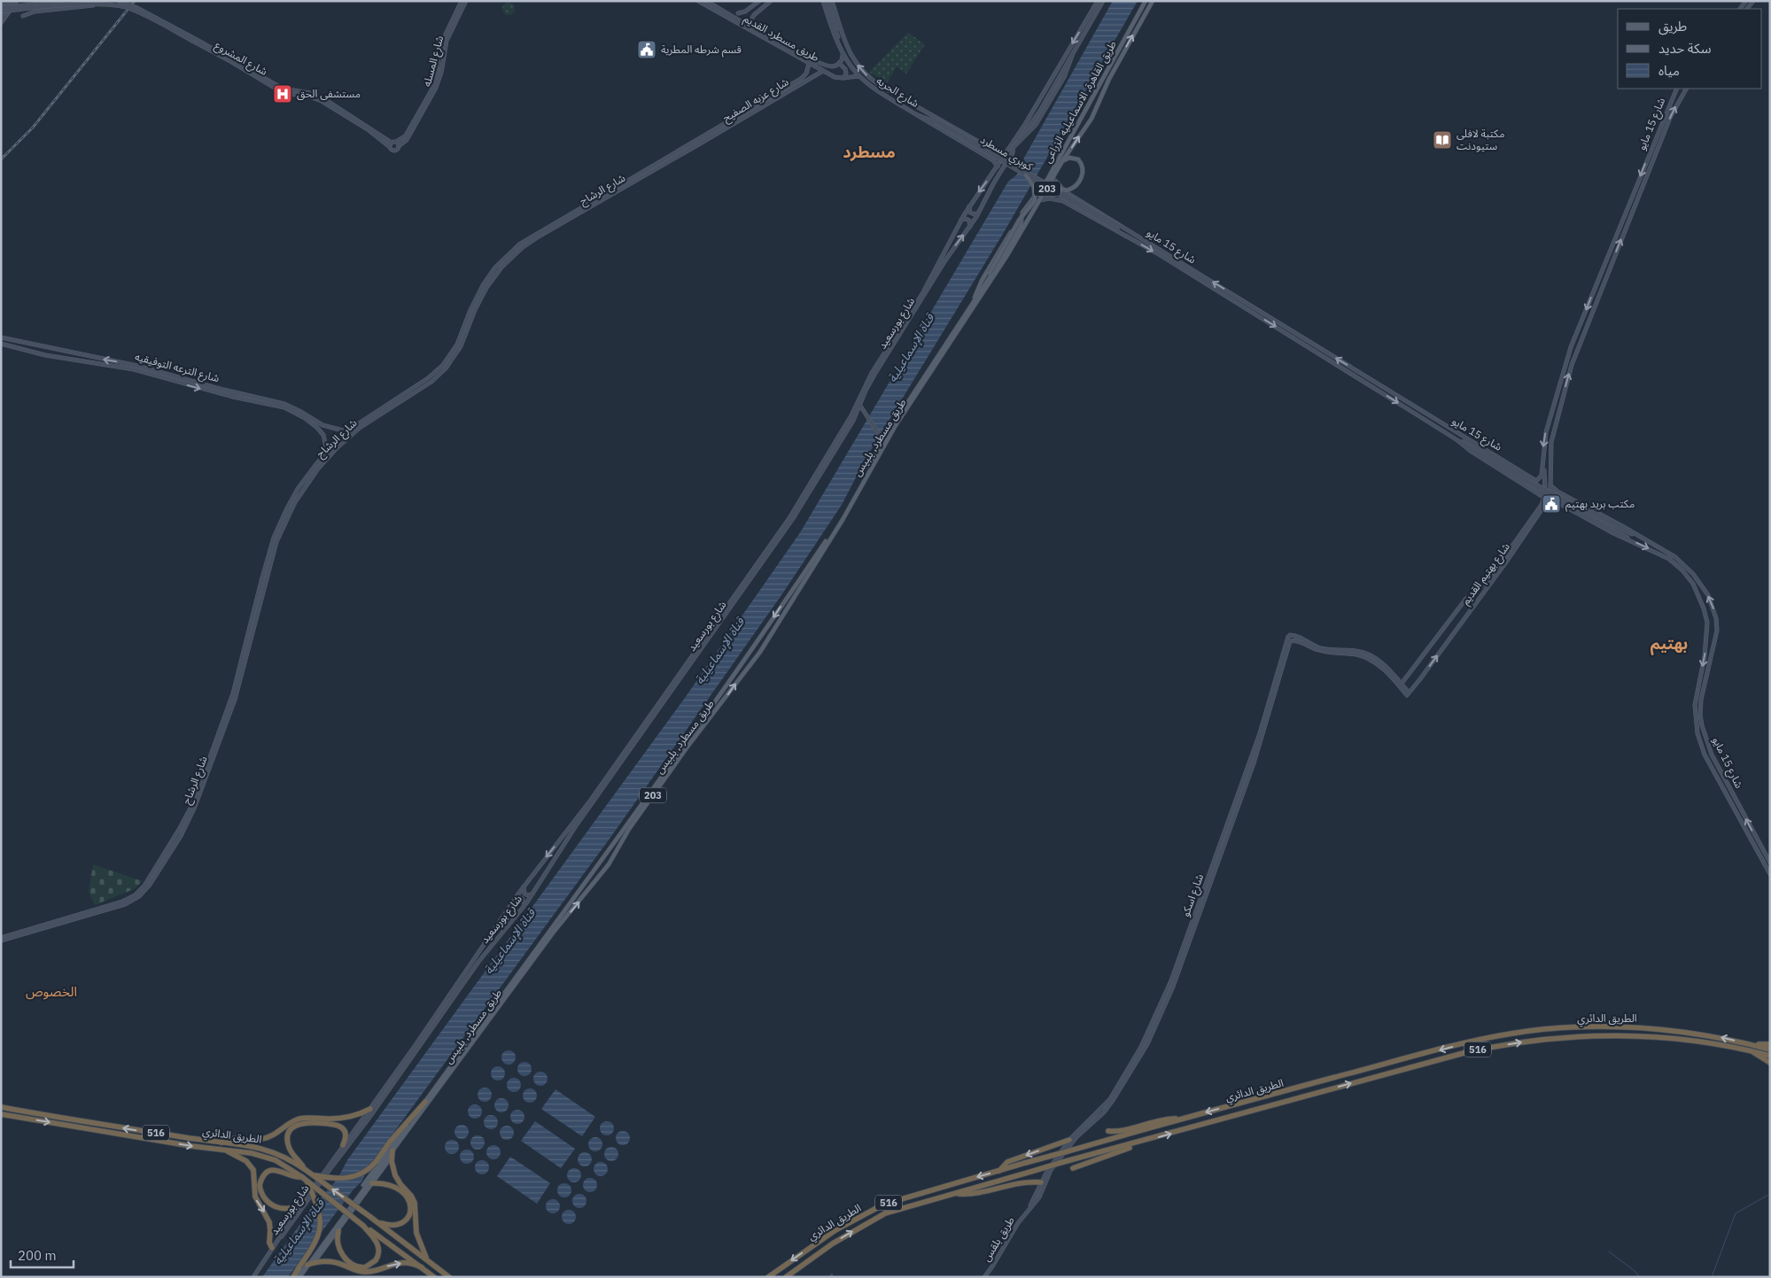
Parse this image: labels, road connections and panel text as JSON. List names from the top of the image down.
{
  "streets": {
    "highway": ["الطريق الدائري", "516"],
    "main road": [
      "طريق مسطرد القديم",
      "شارع المشروع",
      "شارع المسله",
      "شارع الحريه",
      "شارع عزبه الصفيح",
      "طريق القاهرة, الاسماعيليه الزراعى",
      "شارع 15 مايو",
      "كوبري مسطرد",
      "203",
      "شارع الرشاح",
      "شارع بورسعيد",
      "شارع الترعه التوفيقيه",
      "طريق مسطرد, بلبيس",
      "شارع بهتيم القديم",
      "شارع اسكو",
      "طريق بلقس"
    ]
  },
  "crossings": [
    ["طريق مسطرد القديم", "شارع الحريه"],
    ["طريق مسطرد القديم", "شارع عزبه الصفيح"],
    ["شارع المشروع", "شارع المسله"],
    ["شارع الحريه", "كوبري مسطرد"],
    ["شارع الحريه", "شارع بورسعيد"],
    ["شارع عزبه الصفيح", "شارع الرشاح"],
    ["طريق القاهرة, الاسماعيليه الزراعى", "شارع 15 مايو"],
    ["طريق القاهرة, الاسماعيليه الزراعى", "طريق مسطرد, بلبيس"],
    ["شارع 15 مايو", "كوبري مسطرد"],
    ["شارع 15 مايو", "شارع بهتيم القديم"]
  ],
  "districts": ["مسطرد", "بهتيم", "الخصوص"],
  "water": ["قناة الإسماعيلية"],
  "places": {
    "public building": ["قسم شرطه المطرية", "مكتب بريد بهتيم"],
    "hospital": ["مستشفى الحق"],
    "library": ["مكتبة لافلى ستيودنت"]
  },
  "legend": ["طريق", "سكة حديد", "مياه"],
  "scale_bar": "200 m"
}
